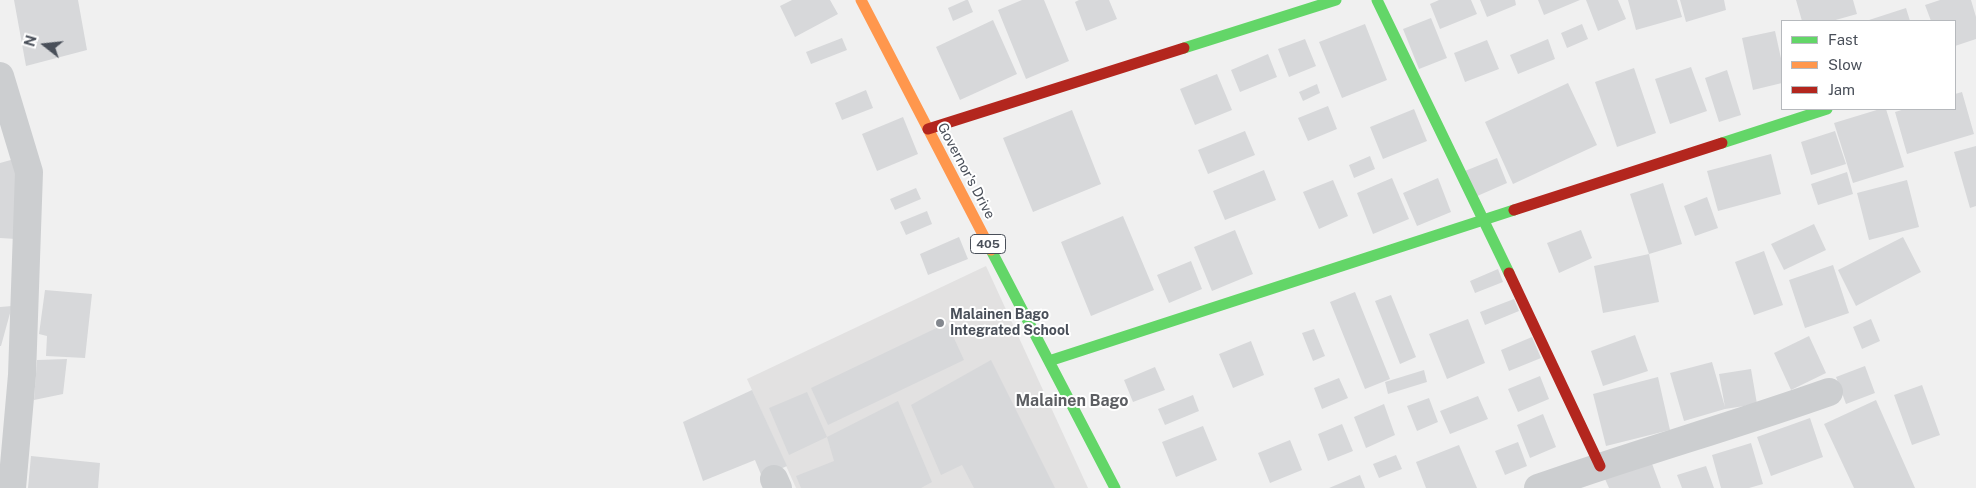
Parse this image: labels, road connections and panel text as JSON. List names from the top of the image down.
{
  "streets": {
    "street": ["Governor's Drive", "405"]
  },
  "districts": ["Malainen Bago"],
  "places": ["Malainen Bago Integrated School"],
  "legend": ["Fast", "Slow", "Jam"],
  "north": "left"
}
